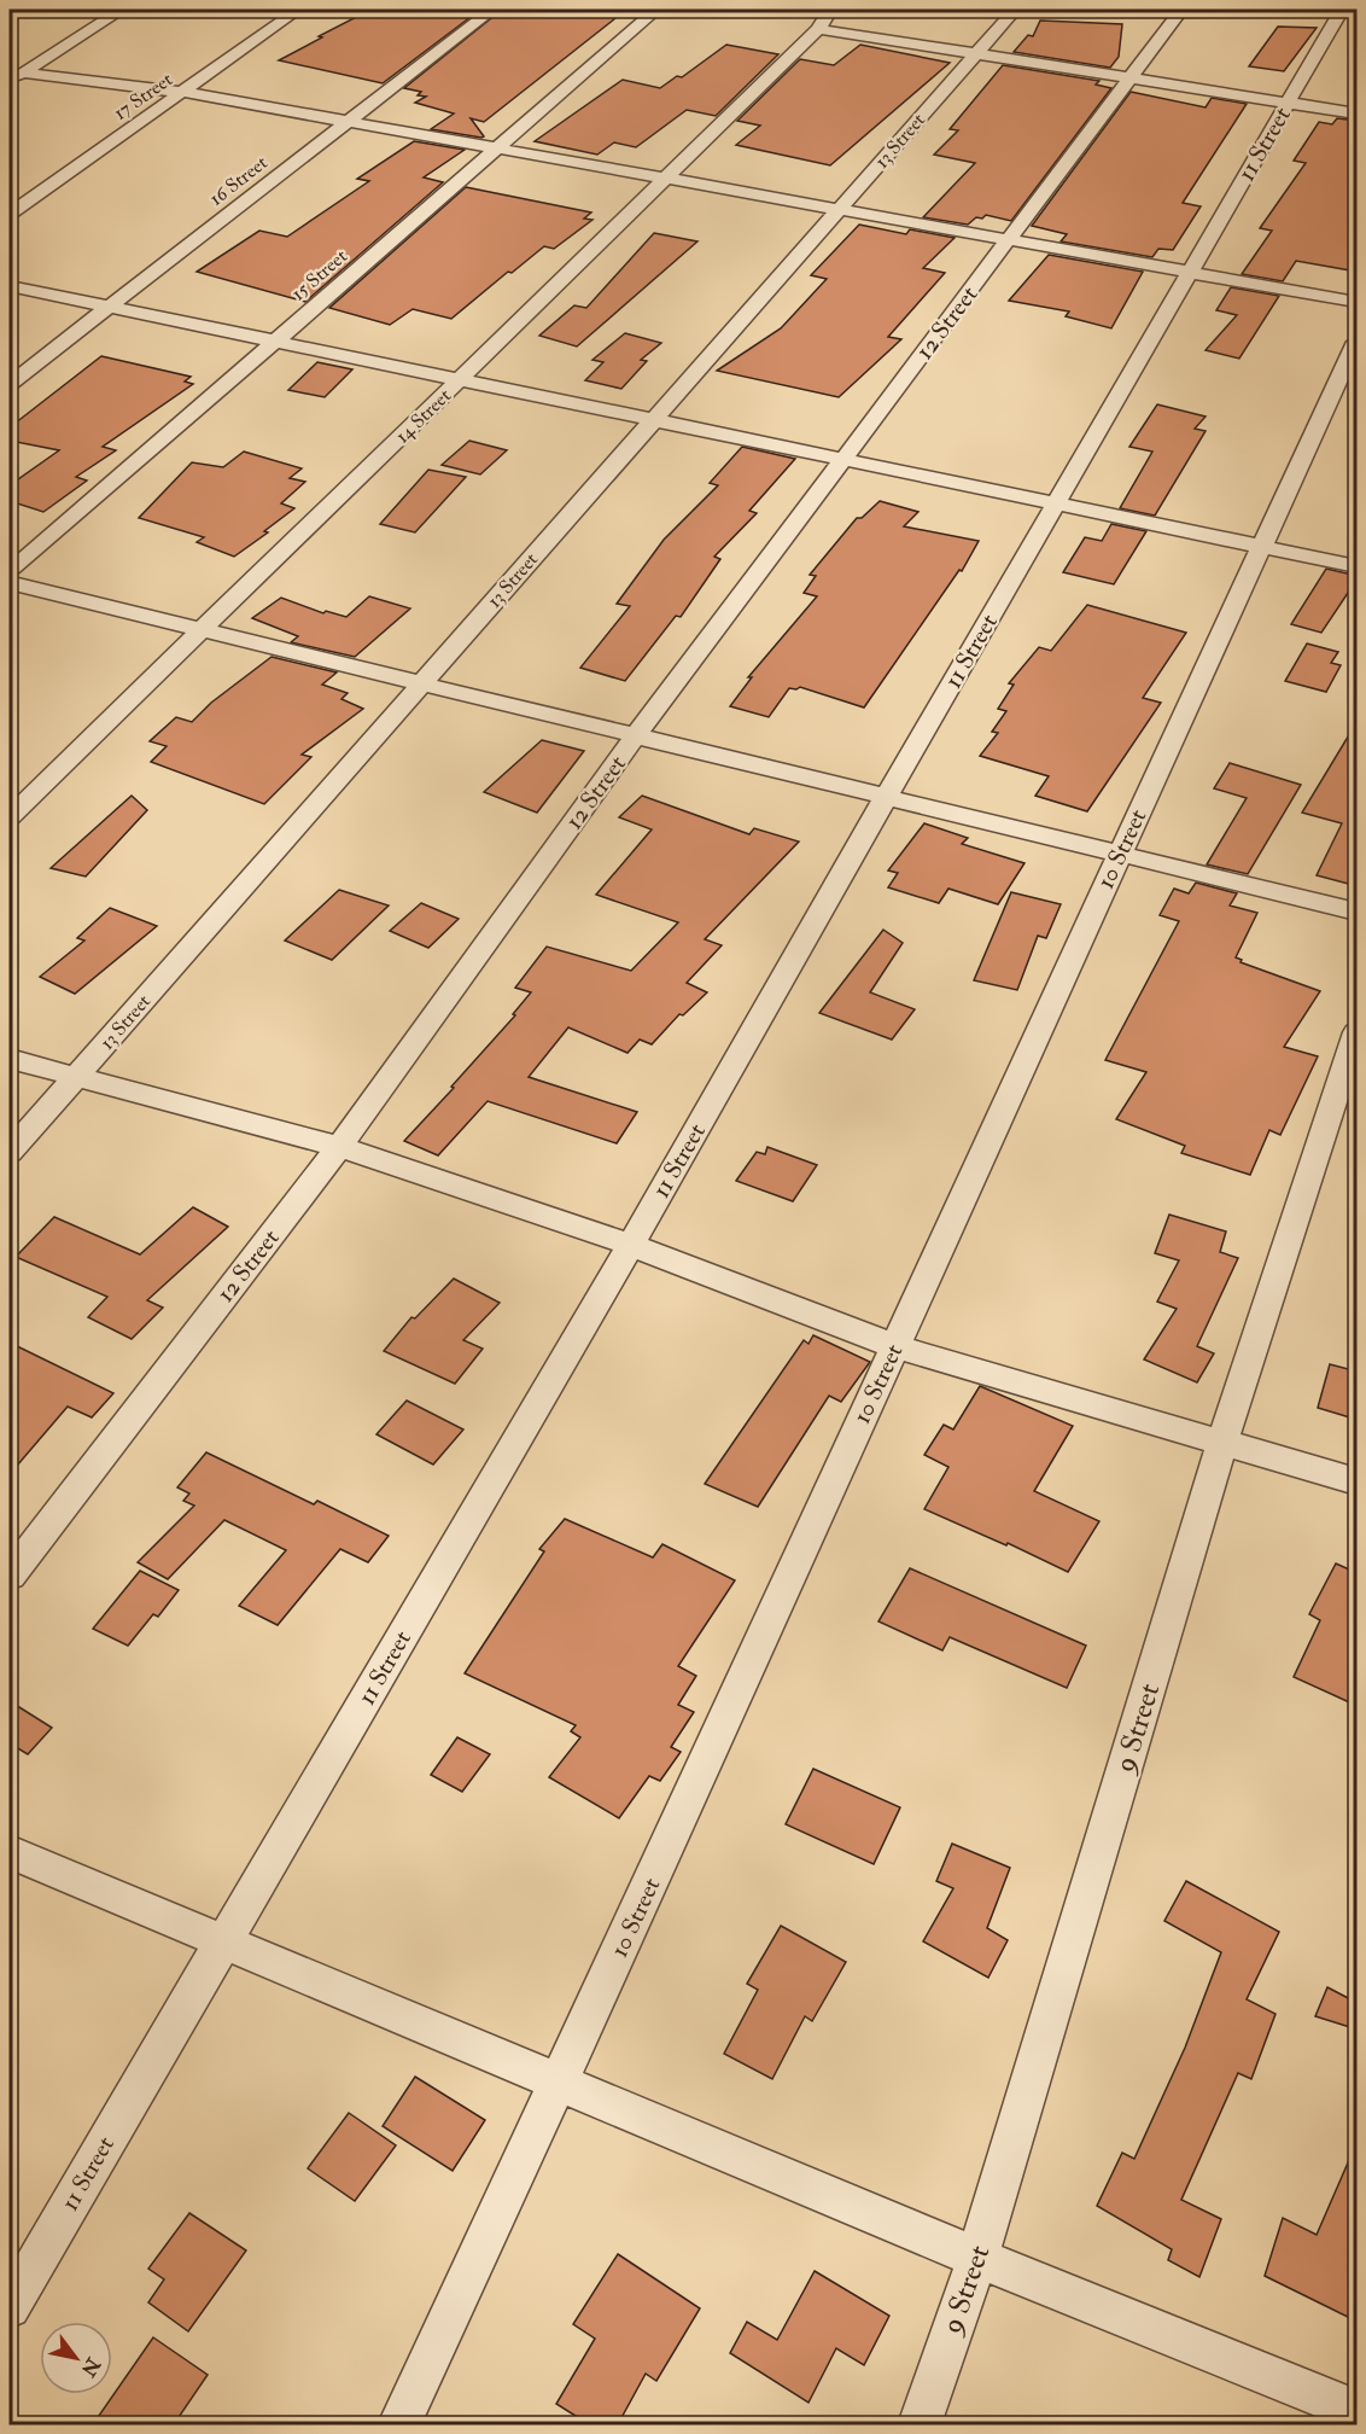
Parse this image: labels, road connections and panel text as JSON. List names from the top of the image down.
{
  "streets": {
    "street": [
      "17 Street",
      "13 Street",
      "11 Street",
      "16 Street",
      "15 Street",
      "12 Street",
      "14 Street",
      "10 Street",
      "9 Street"
    ]
  },
  "north": "bottom right"
}
